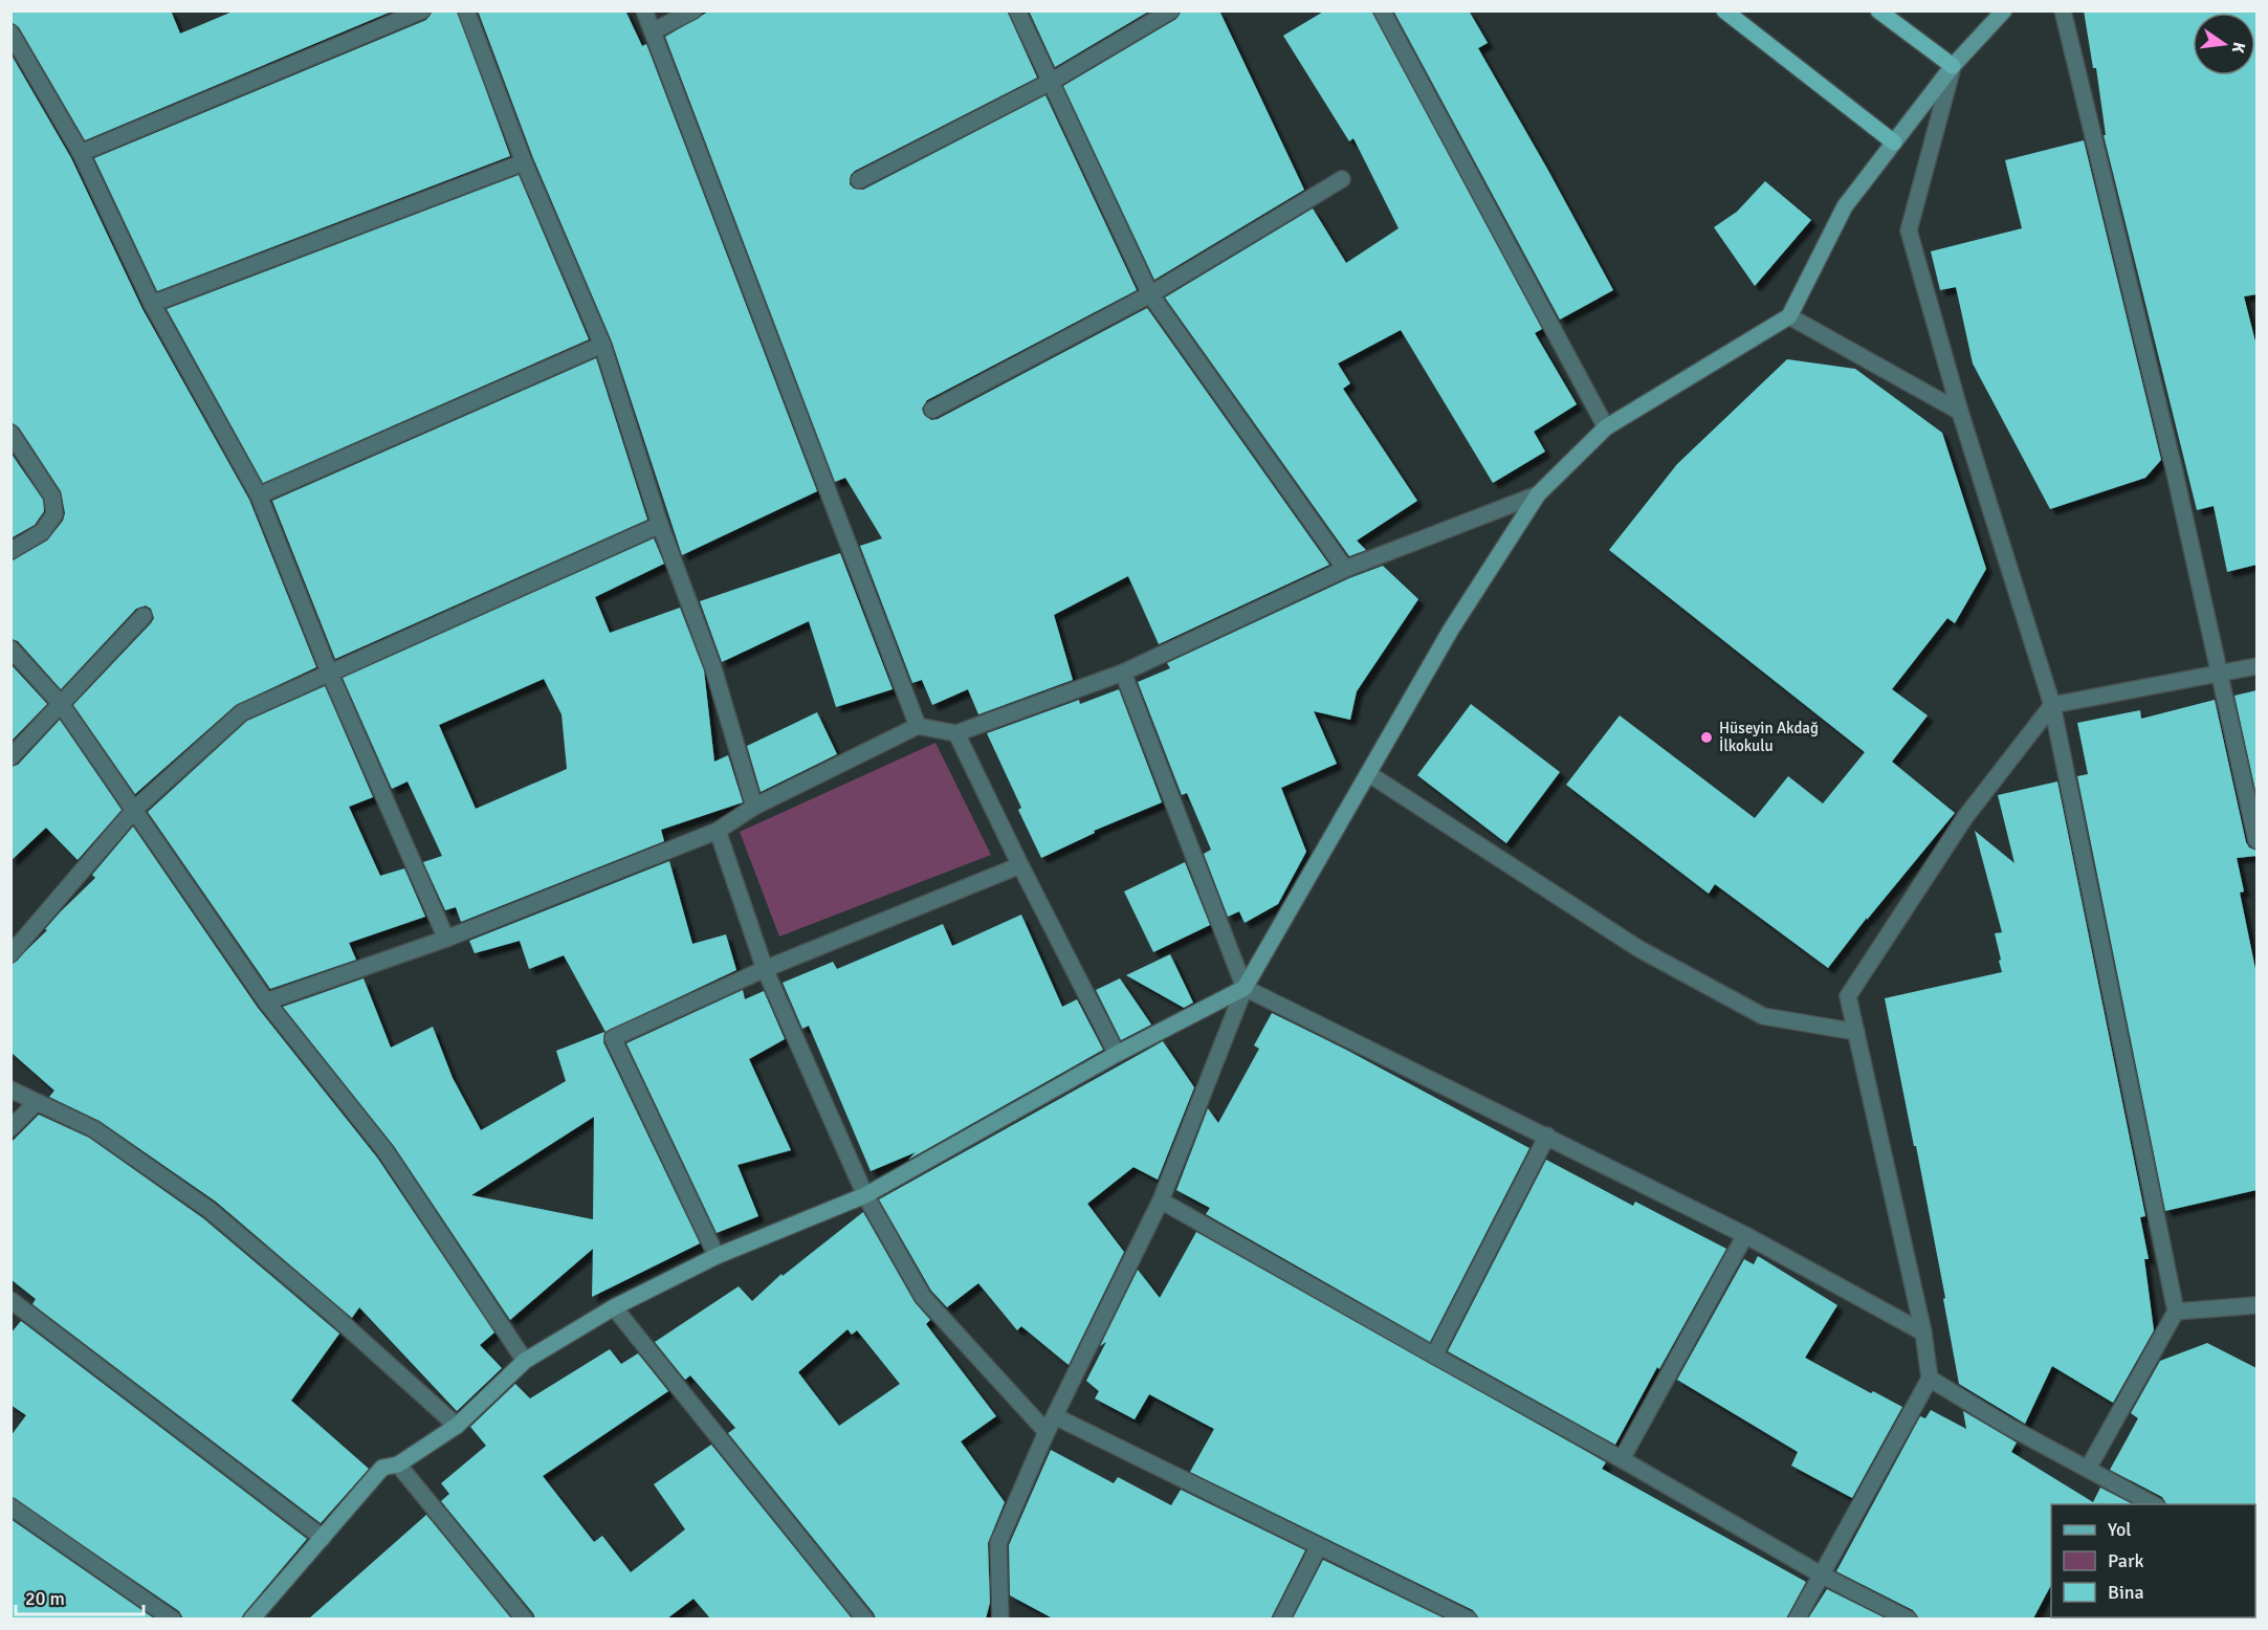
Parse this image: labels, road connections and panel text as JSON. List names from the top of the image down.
{
  "places": ["Hüseyin Akdağ İlkokulu"],
  "legend": ["Yol", "Park", "Bina"],
  "scale_bar": "20 m",
  "north": "right"
}
